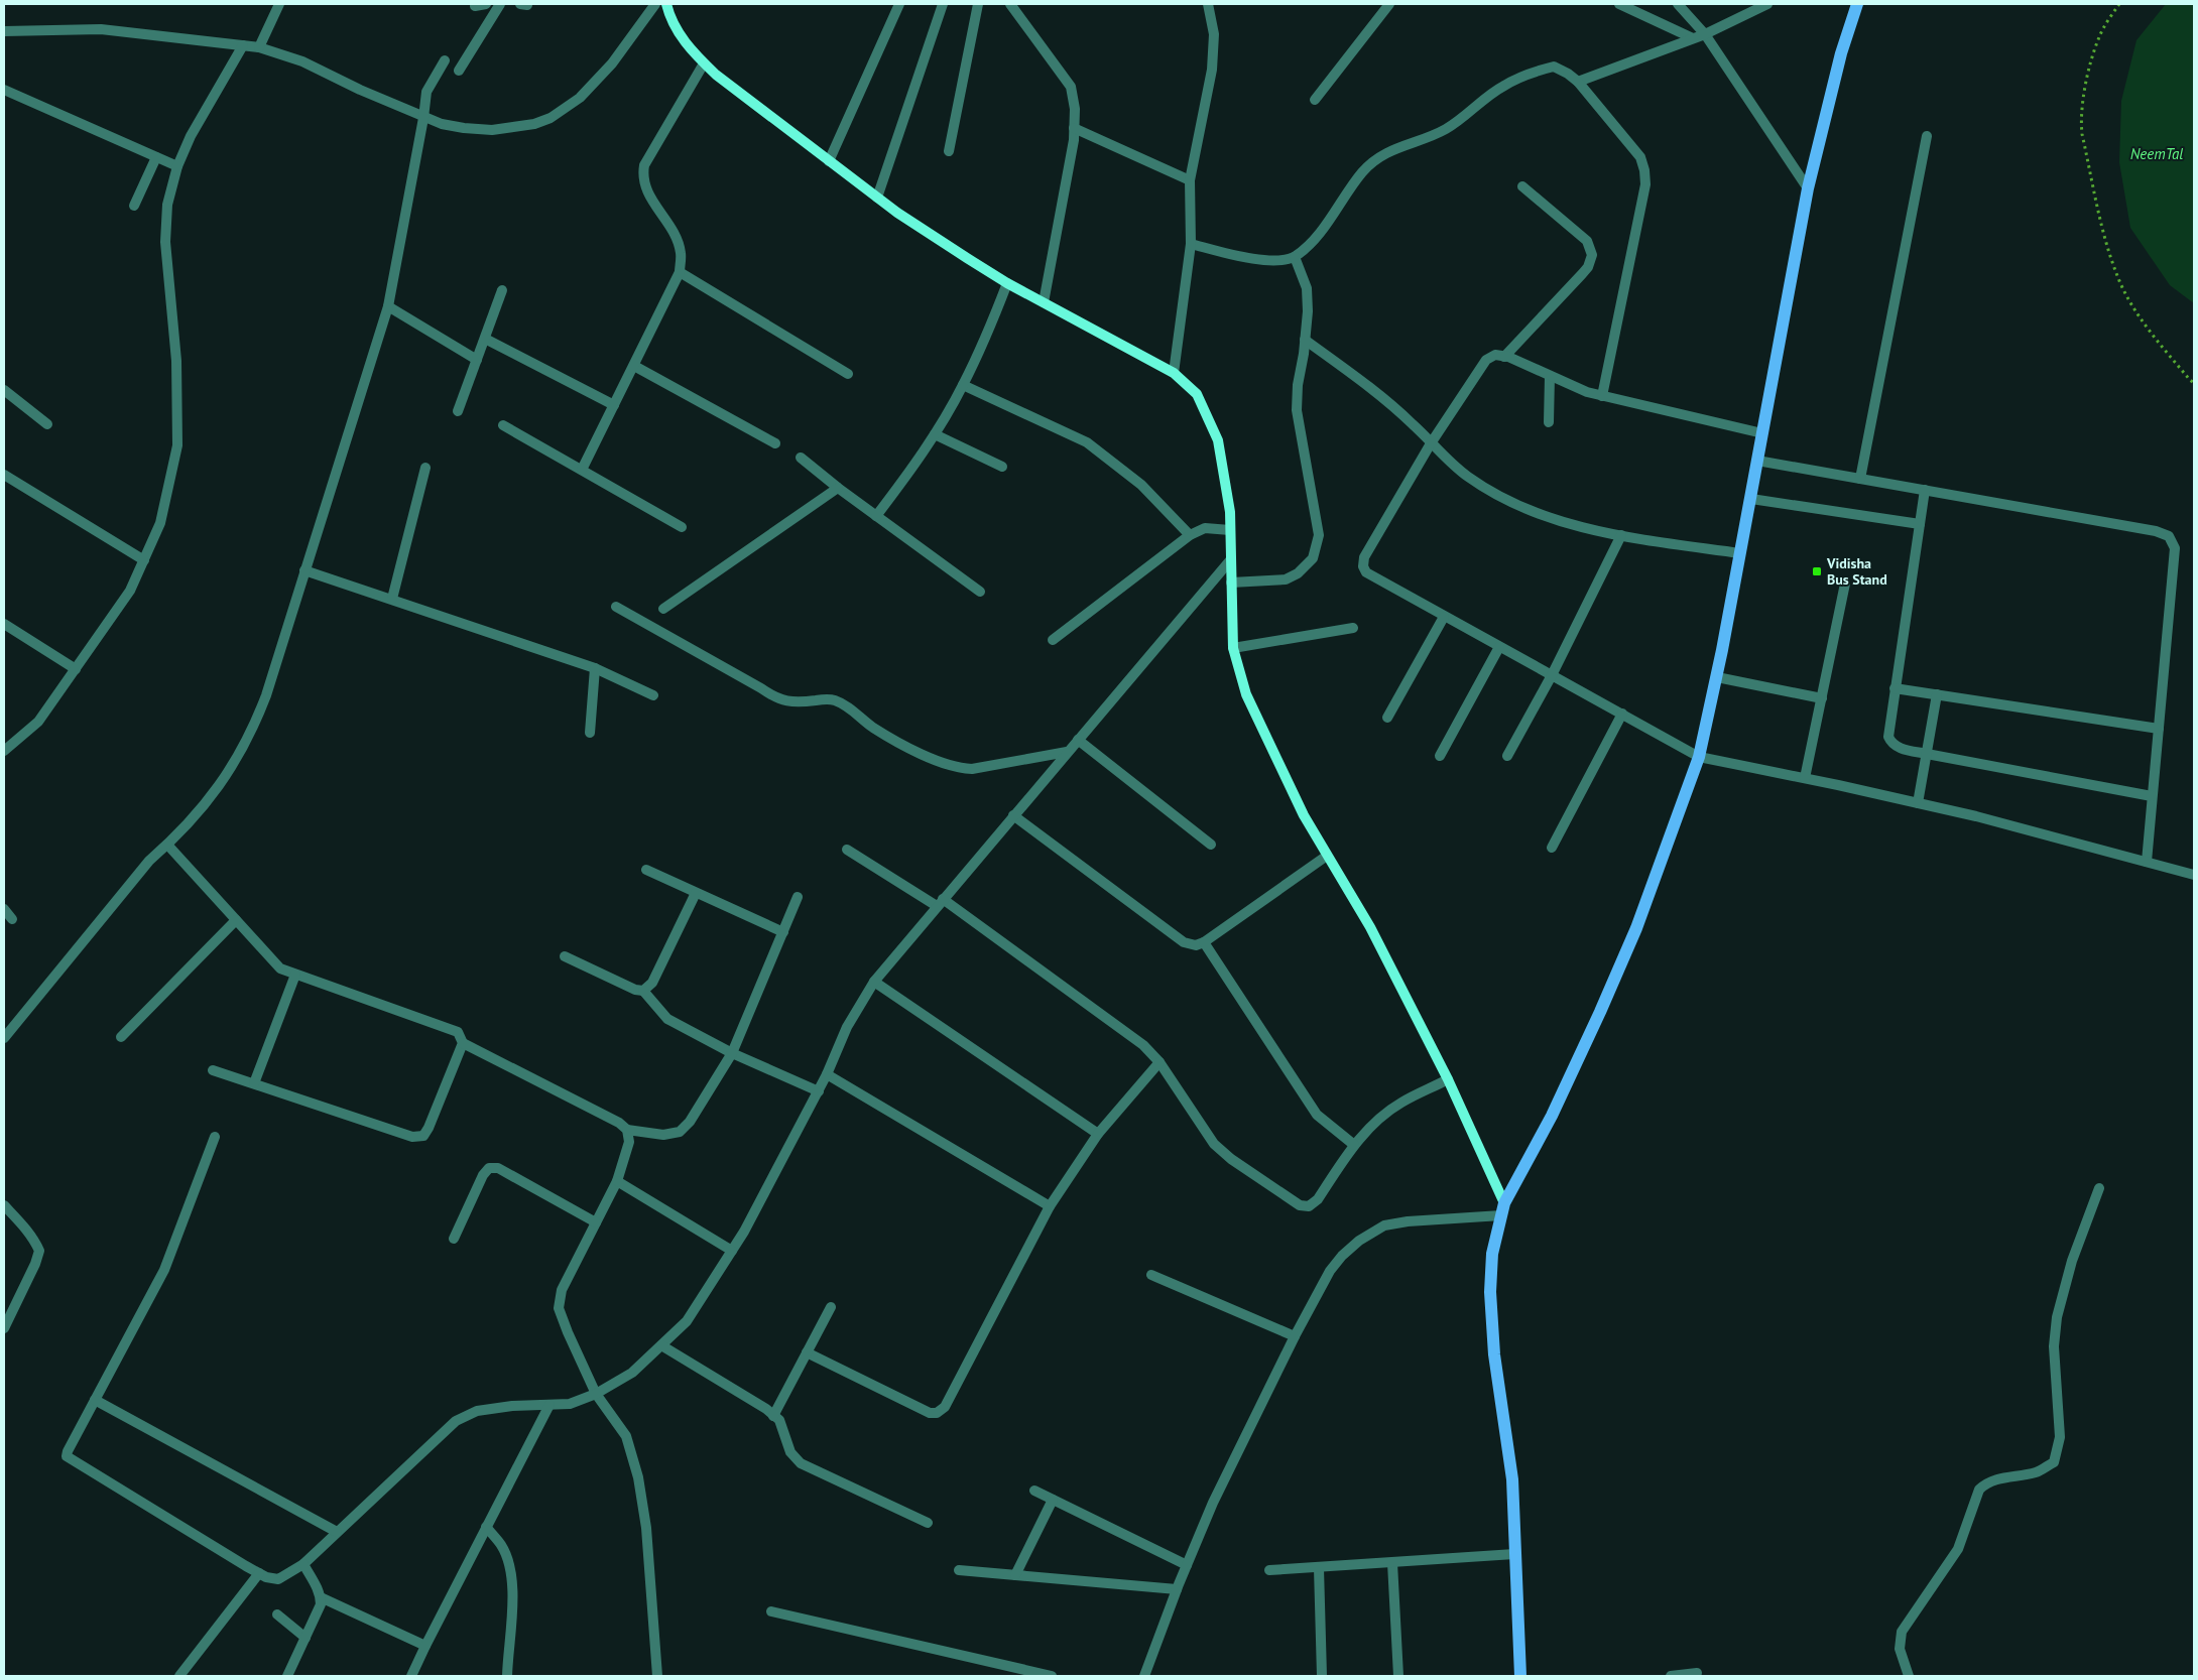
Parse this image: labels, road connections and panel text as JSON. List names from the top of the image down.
{
  "water": ["NeemTal"],
  "places": {
    "transit": ["Vidisha Bus Stand"]
  }
}
